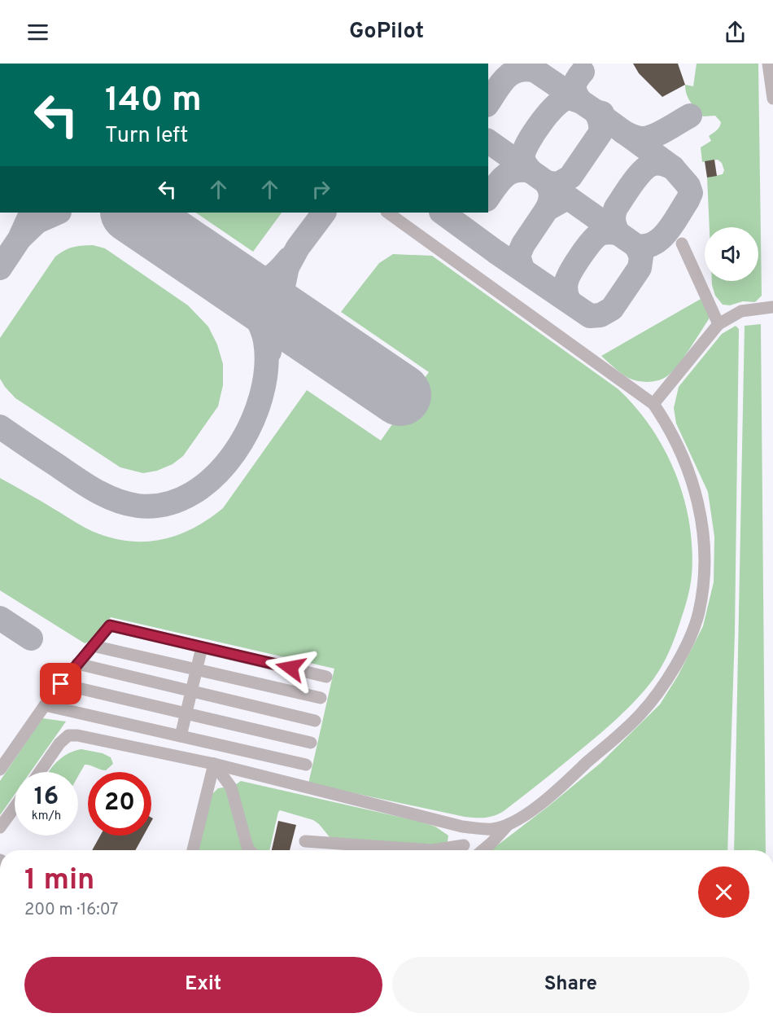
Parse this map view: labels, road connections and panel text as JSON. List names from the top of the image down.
{
  "page": {
    "header": "GoPilot",
    "turn": ["140 m", "Turn left"],
    "speed": "16 km/h",
    "limit": "20",
    "heading": ["1 min", "200 m · 16:07"],
    "buttons": ["Exit", "Share"]
  }
}
